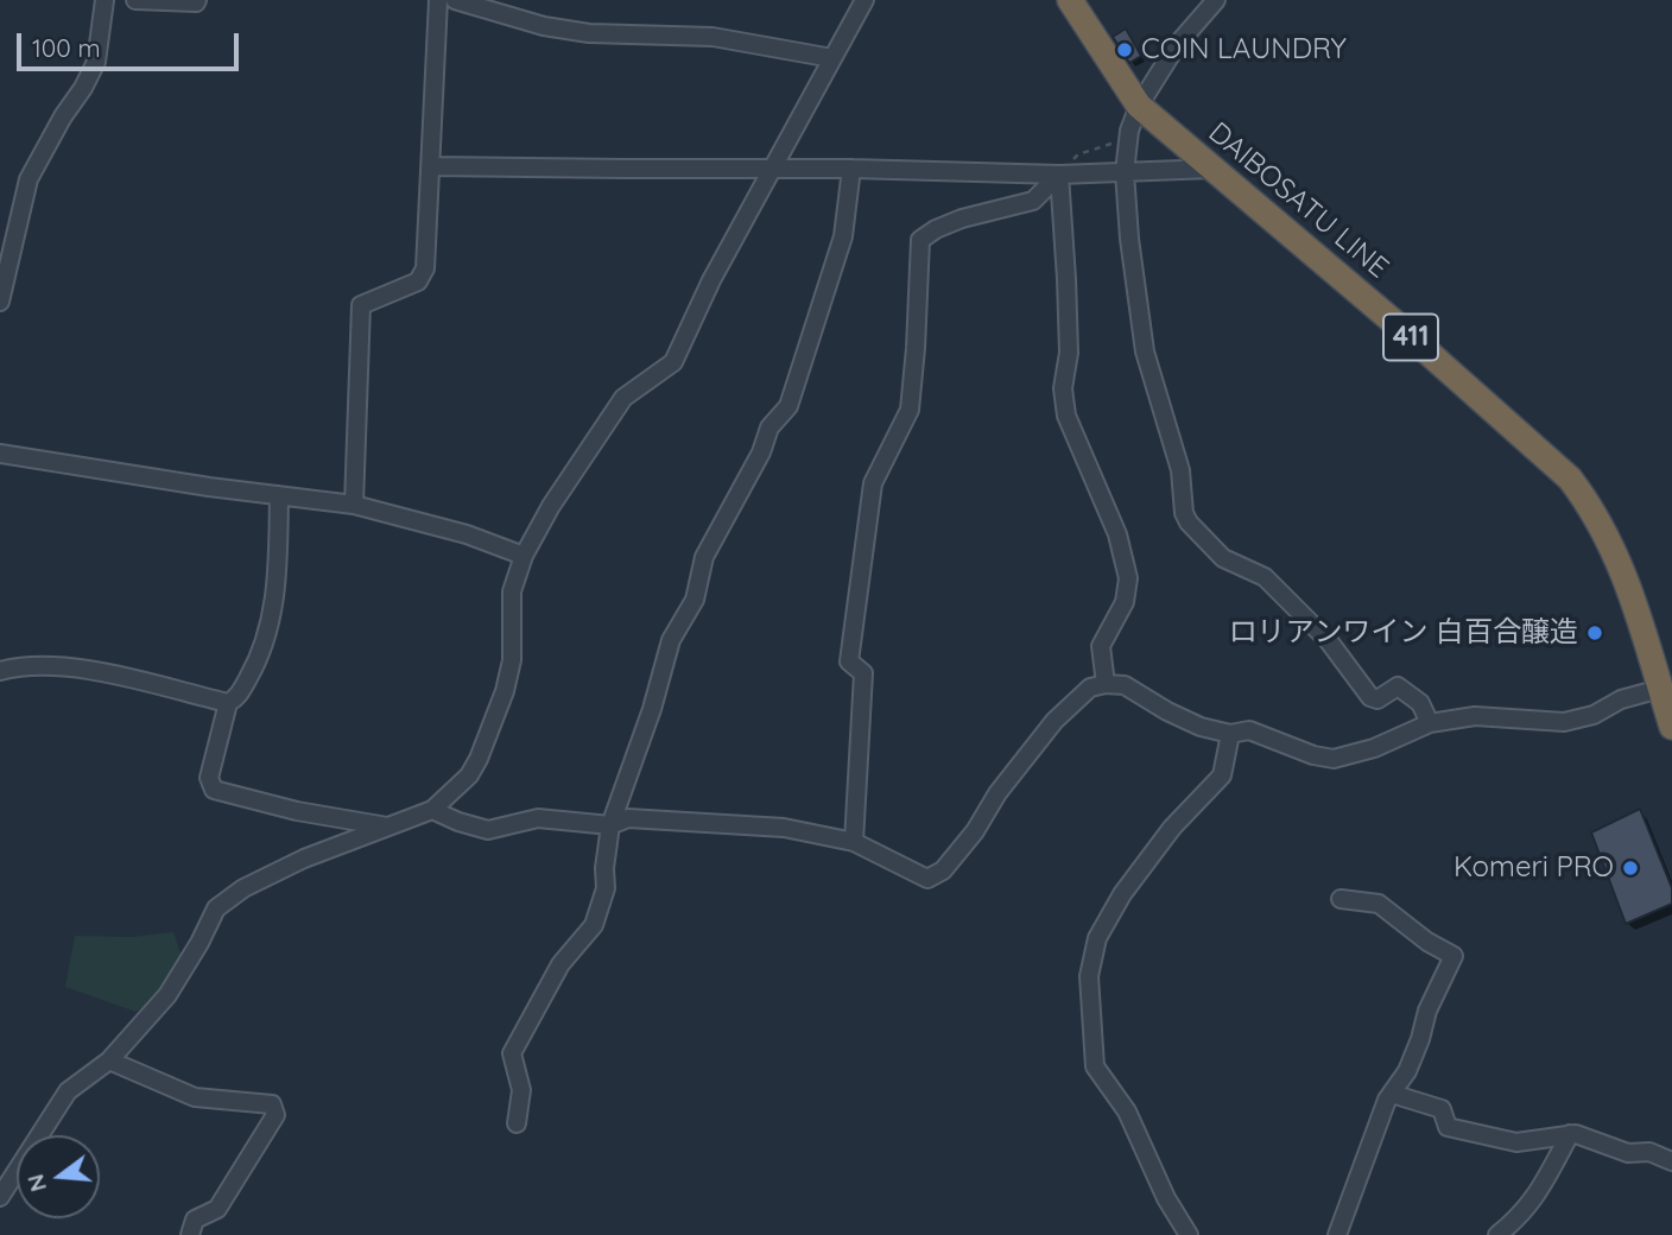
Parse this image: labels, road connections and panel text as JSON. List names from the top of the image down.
{
  "streets": {
    "highway": ["DAIBOSATU LINE", "411"]
  },
  "places": ["COIN LAUNDRY", "ロリアンワイン 白百合醸造", "Komeri PRO"],
  "scale_bar": "100 m",
  "north": "left"
}
